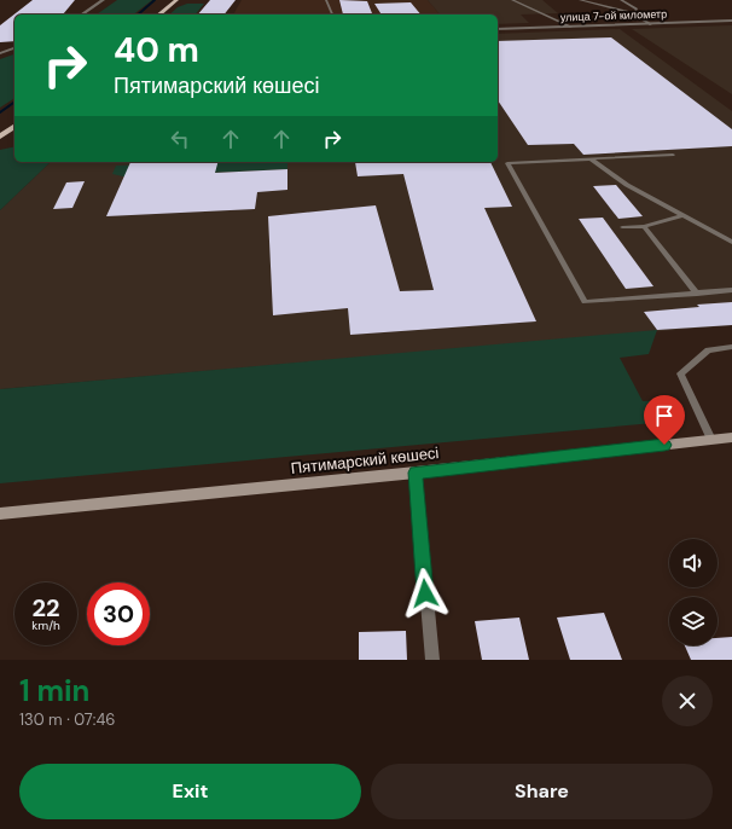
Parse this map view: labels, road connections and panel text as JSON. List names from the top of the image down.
{
  "streets": {
    "main road": ["Пятимарский көшесі"],
    "street": ["улица 7-ой километр"]
  },
  "page": {
    "turn": ["40 m", "Пятимарский көшесі"],
    "speed": "22 km/h",
    "limit": "30",
    "heading": ["1 min", "130 m · 07:46"],
    "buttons": ["Exit", "Share"]
  }
}
